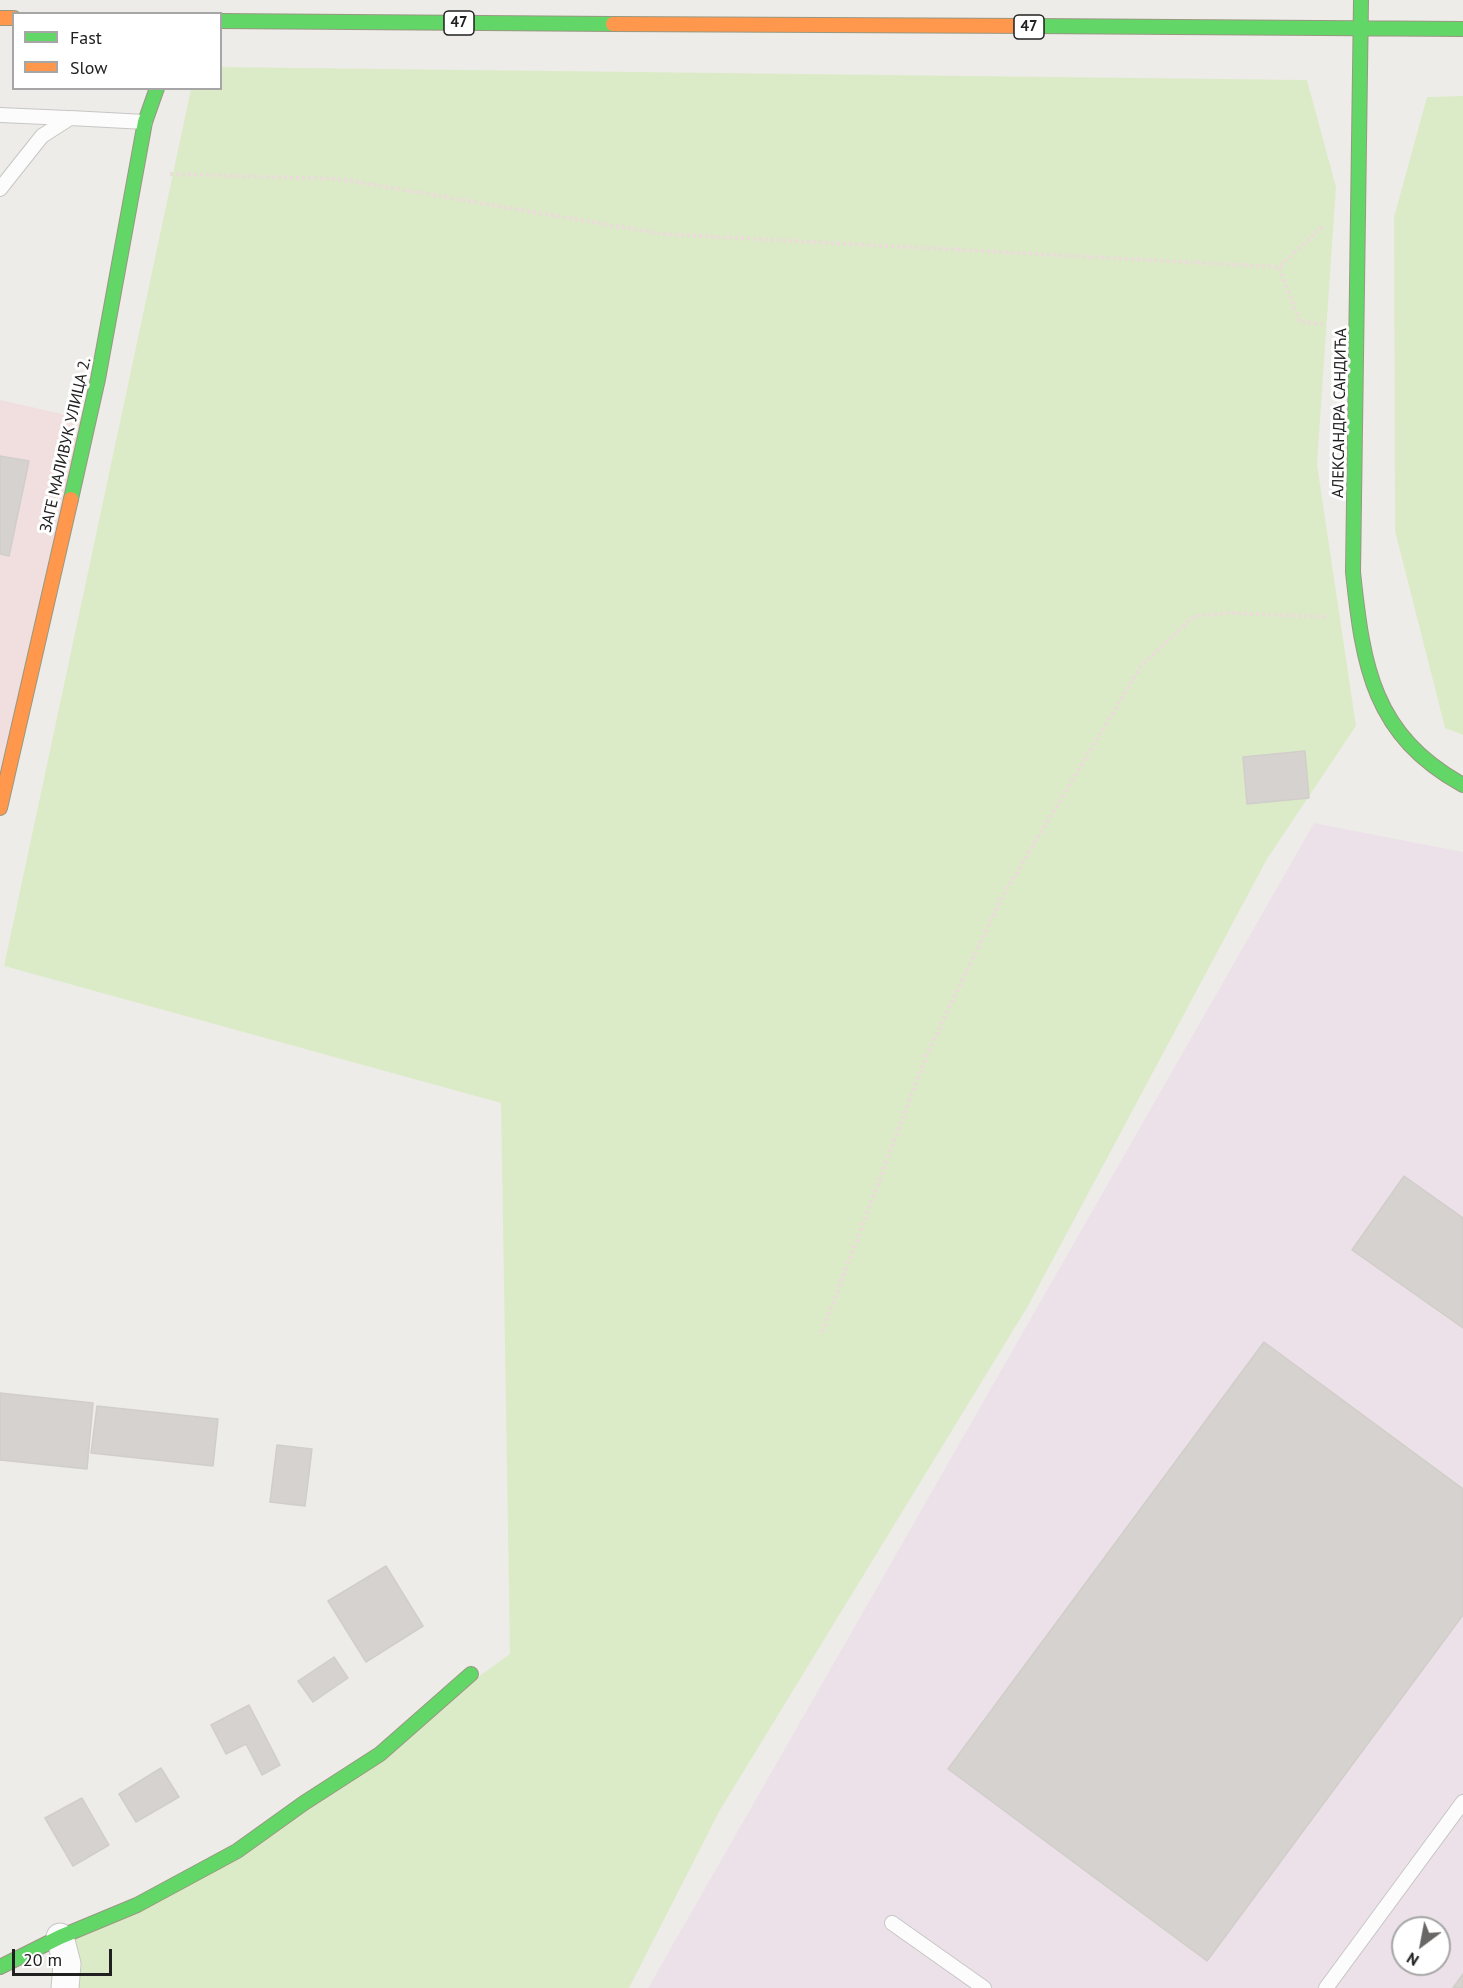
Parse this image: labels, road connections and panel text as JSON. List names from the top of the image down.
{
  "streets": {
    "street": ["47", "АЛЕКСАНДРА САНДИЋА", "ЗАГЕ МАЛИВУК УЛИЦА 2."]
  },
  "crossings": [
    ["47", "АЛЕКСАНДРА САНДИЋА"]
  ],
  "legend": ["Fast", "Slow"],
  "scale_bar": "20 m",
  "north": "bottom left"
}
